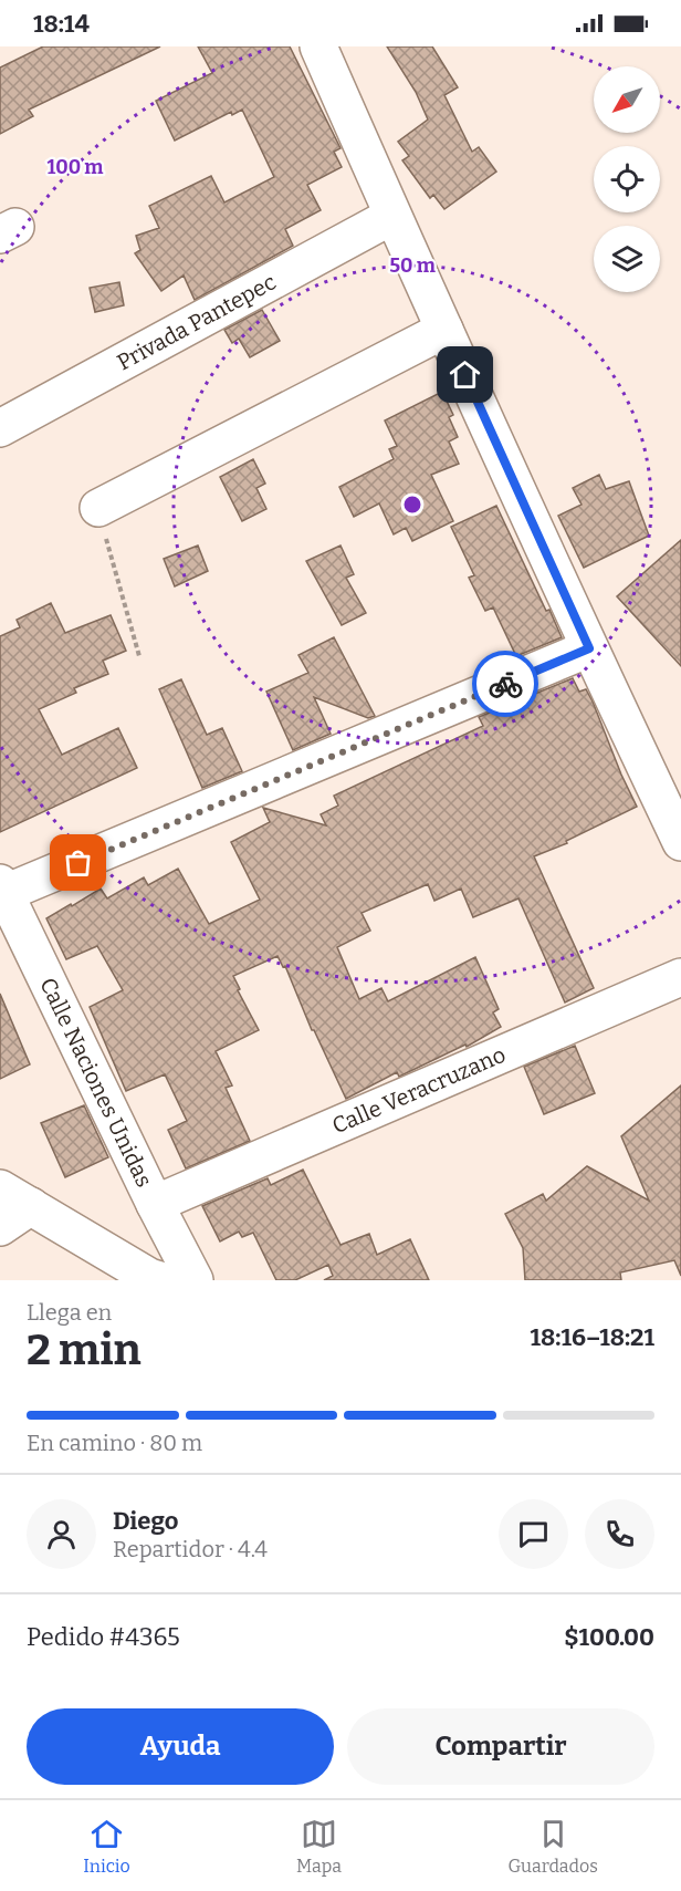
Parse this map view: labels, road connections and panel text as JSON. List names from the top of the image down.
{
  "streets": {
    "street": ["Privada Pantepec", "Calle Naciones Unidas", "Calle Veracruzano"]
  },
  "crossings": [
    ["Calle Naciones Unidas", "Calle Veracruzano"]
  ],
  "north": "bottom left",
  "page": {
    "status": "18:14",
    "heading": ["2 min", "Llega en", "18:16–18:21"],
    "panel": [
      "Diego",
      "Repartidor · 4.4",
      "Pedido #4365",
      "$100.00"
    ],
    "bar": "En camino · 80 m",
    "buttons": ["Ayuda", "Compartir"],
    "tabs": ["Inicio", "Mapa", "Guardados"]
  },
  "rings": ["100 m", "50 m"]
}
